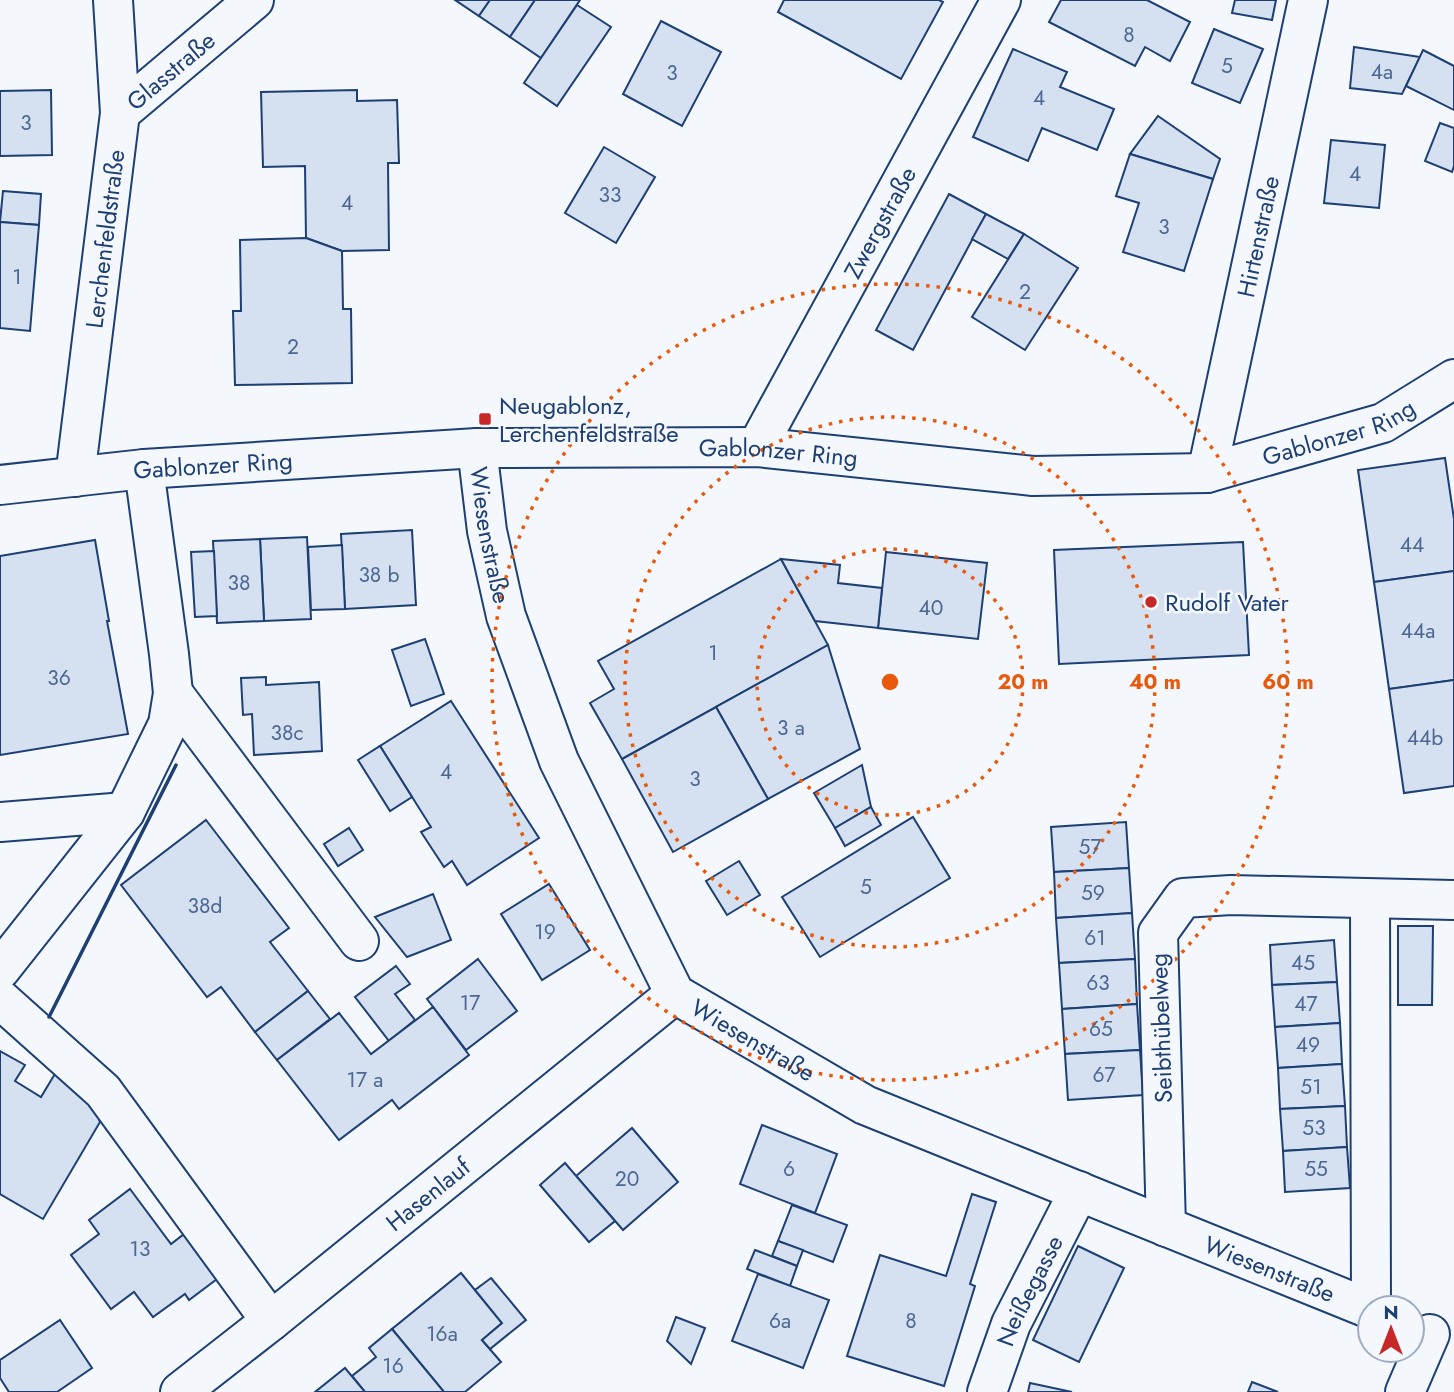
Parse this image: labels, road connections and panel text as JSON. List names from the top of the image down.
{
  "streets": {
    "street": [
      "Glasstraße",
      "Zwergstraße",
      "Hirtenstraße",
      "Lerchenfeldstraße",
      "Gablonzer Ring",
      "Wiesenstraße",
      "Seibthübelweg",
      "Hasenlauf",
      "Neißegasse"
    ]
  },
  "crossings": [
    ["Glasstraße", "Lerchenfeldstraße"],
    ["Zwergstraße", "Gablonzer Ring"],
    ["Hirtenstraße", "Gablonzer Ring"],
    ["Lerchenfeldstraße", "Gablonzer Ring"],
    ["Gablonzer Ring", "Wiesenstraße"],
    ["Wiesenstraße", "Seibthübelweg"],
    ["Wiesenstraße", "Hasenlauf"],
    ["Wiesenstraße", "Neißegasse"]
  ],
  "places": {
    "transit": ["Neugablonz, Lerchenfeldstraße"],
    "other": ["Rudolf Vater"]
  },
  "house_numbers": [
    "8",
    "5",
    "4a",
    "3",
    "4",
    "3",
    "4",
    "33",
    "4",
    "3",
    "1",
    "2",
    "2",
    "44",
    "38 b",
    "38",
    "40",
    "44a",
    "1",
    "36",
    "3 a",
    "38c",
    "44b",
    "4",
    "3",
    "57",
    "5",
    "59",
    "38d",
    "19",
    "61",
    "45",
    "63",
    "17",
    "47",
    "65",
    "49",
    "67",
    "17 a",
    "51",
    "53",
    "6",
    "55",
    "20",
    "13",
    "6a",
    "8",
    "16a",
    "16"
  ],
  "north": "top",
  "rings": ["20 m", "40 m", "60 m"]
}
